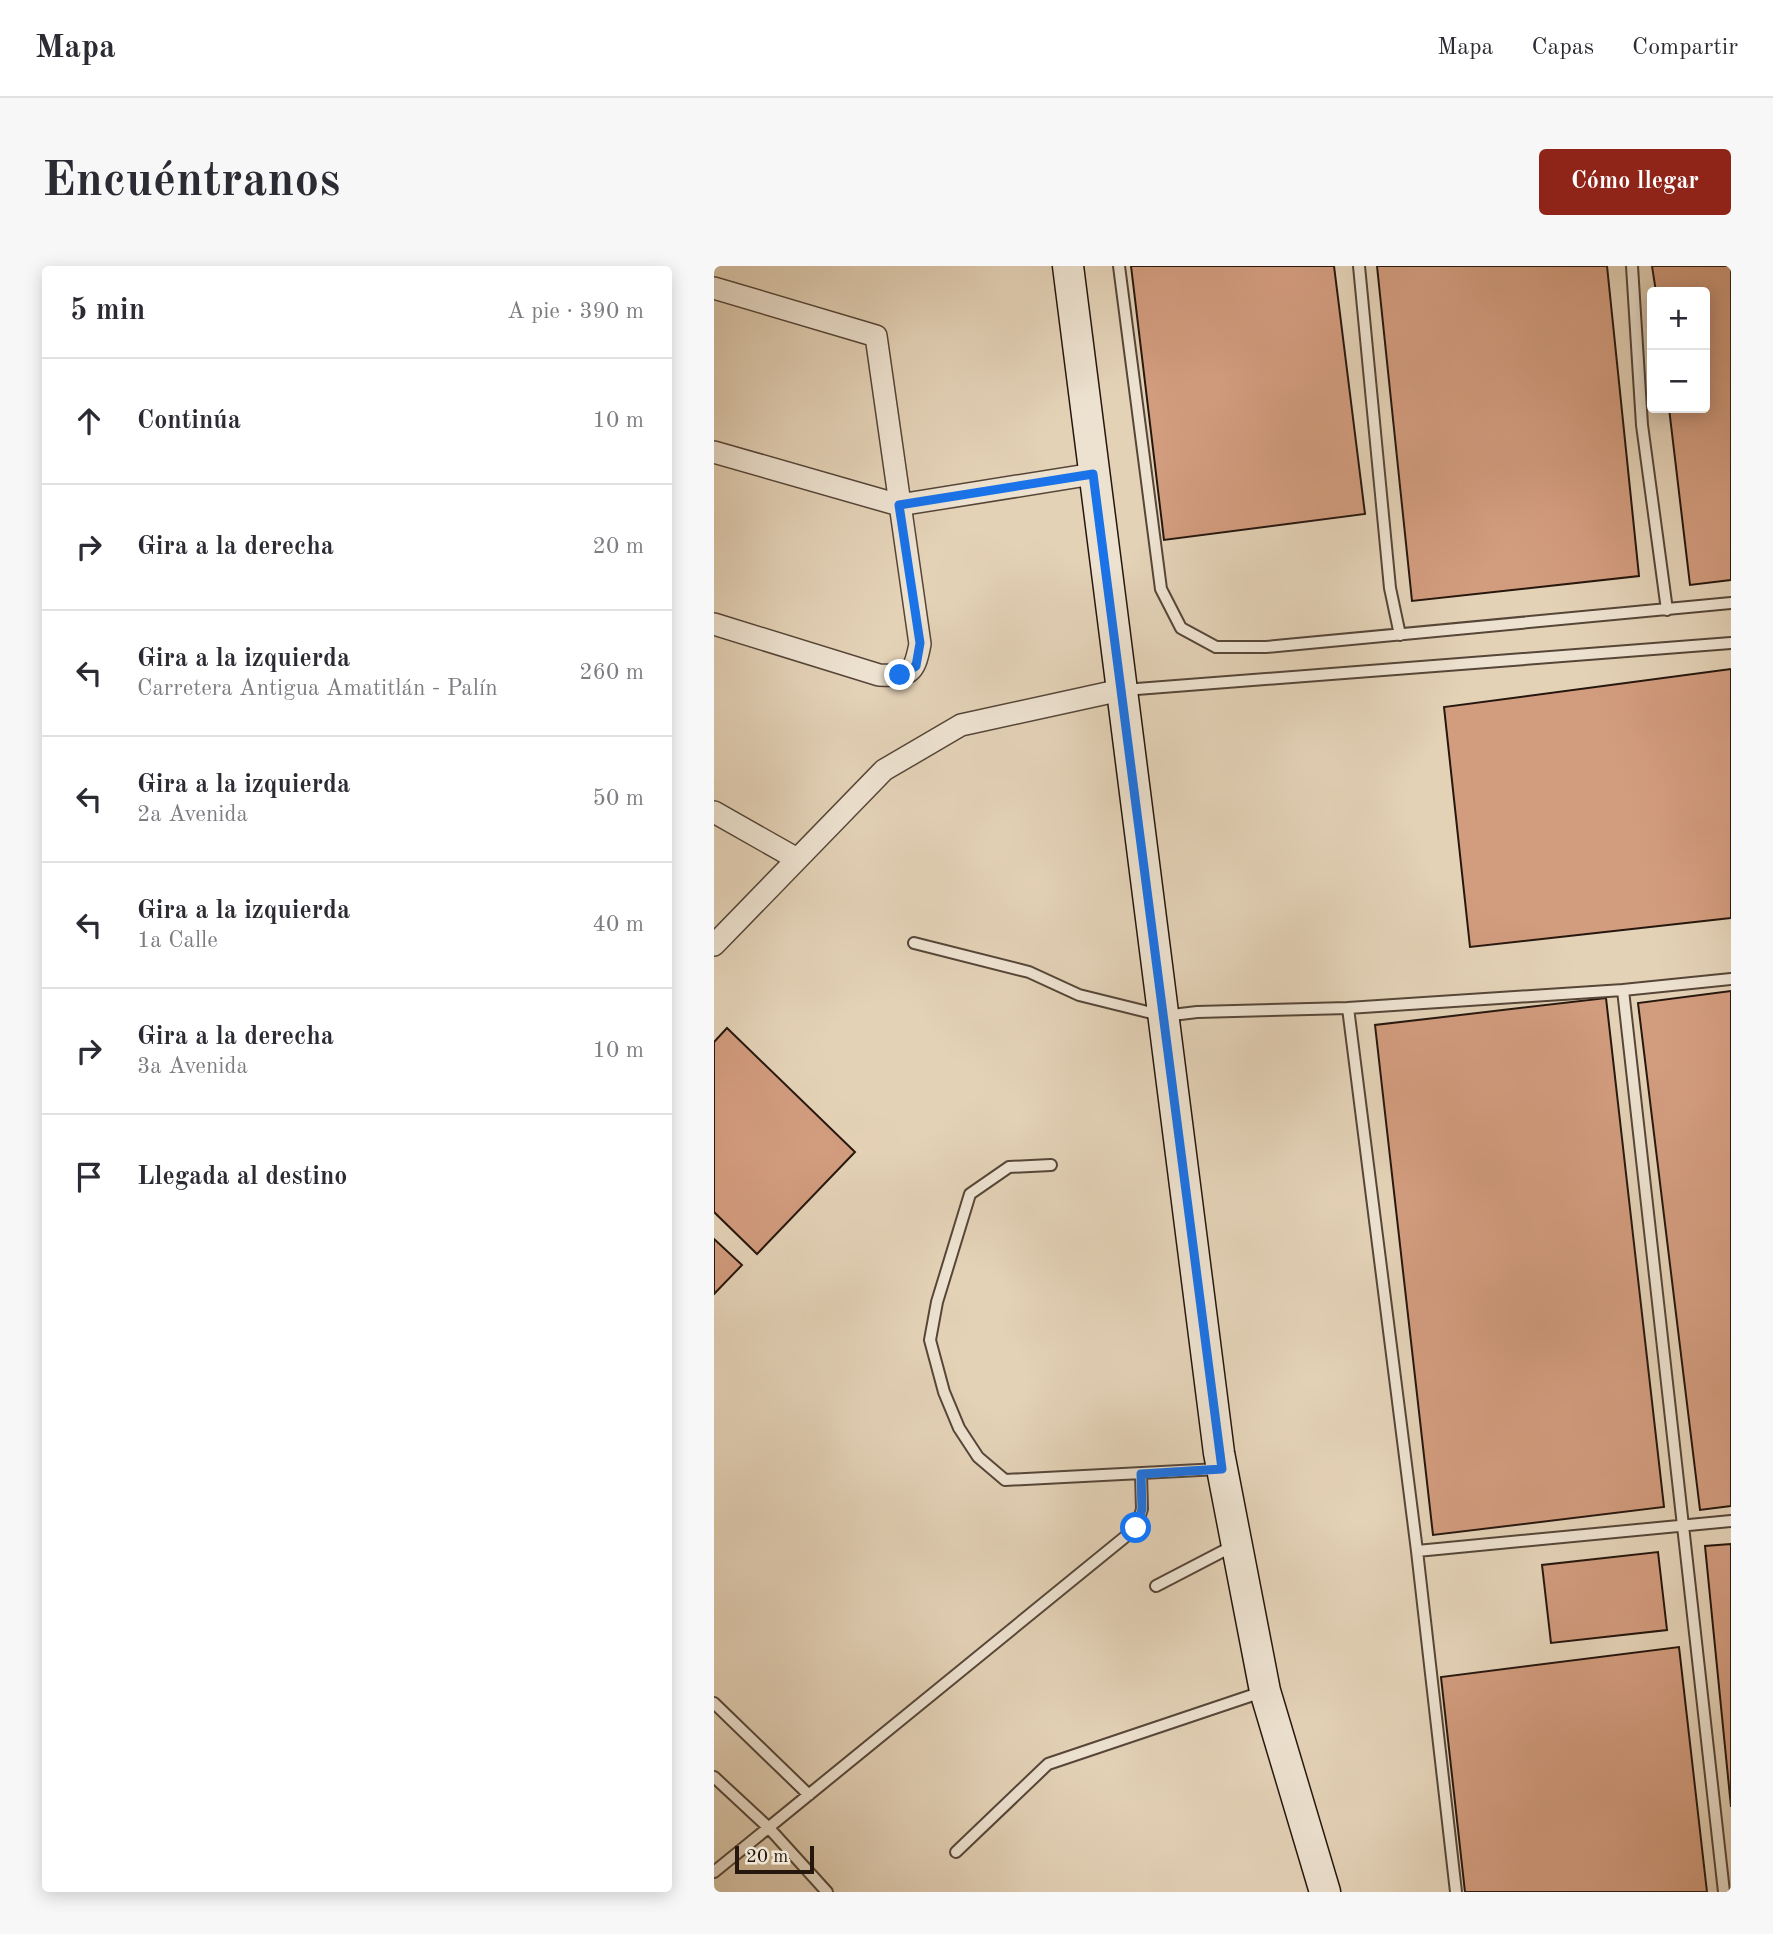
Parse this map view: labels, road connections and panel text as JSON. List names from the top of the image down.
{
  "scale_bar": "20 m",
  "page": {
    "header": "Mapa",
    "nav": ["Mapa", "Capas", "Compartir"],
    "buttons": "Cómo llegar",
    "title": "Encuéntranos",
    "heading": ["5 min", "A pie · 390 m"],
    "map_buttons": ["+", "−"],
    "list": [
      ["Continúa", "10 m"],
      ["Gira a la derecha", "20 m"],
      ["Gira a la izquierda", "Carretera Antigua Amatitlán - Palín", "260 m"],
      ["Gira a la izquierda", "2a Avenida", "50 m"],
      ["Gira a la izquierda", "1a Calle", "40 m"],
      ["Gira a la derecha", "3a Avenida", "10 m"],
      "Llegada al destino"
    ],
    "scale": "20 m"
  }
}
